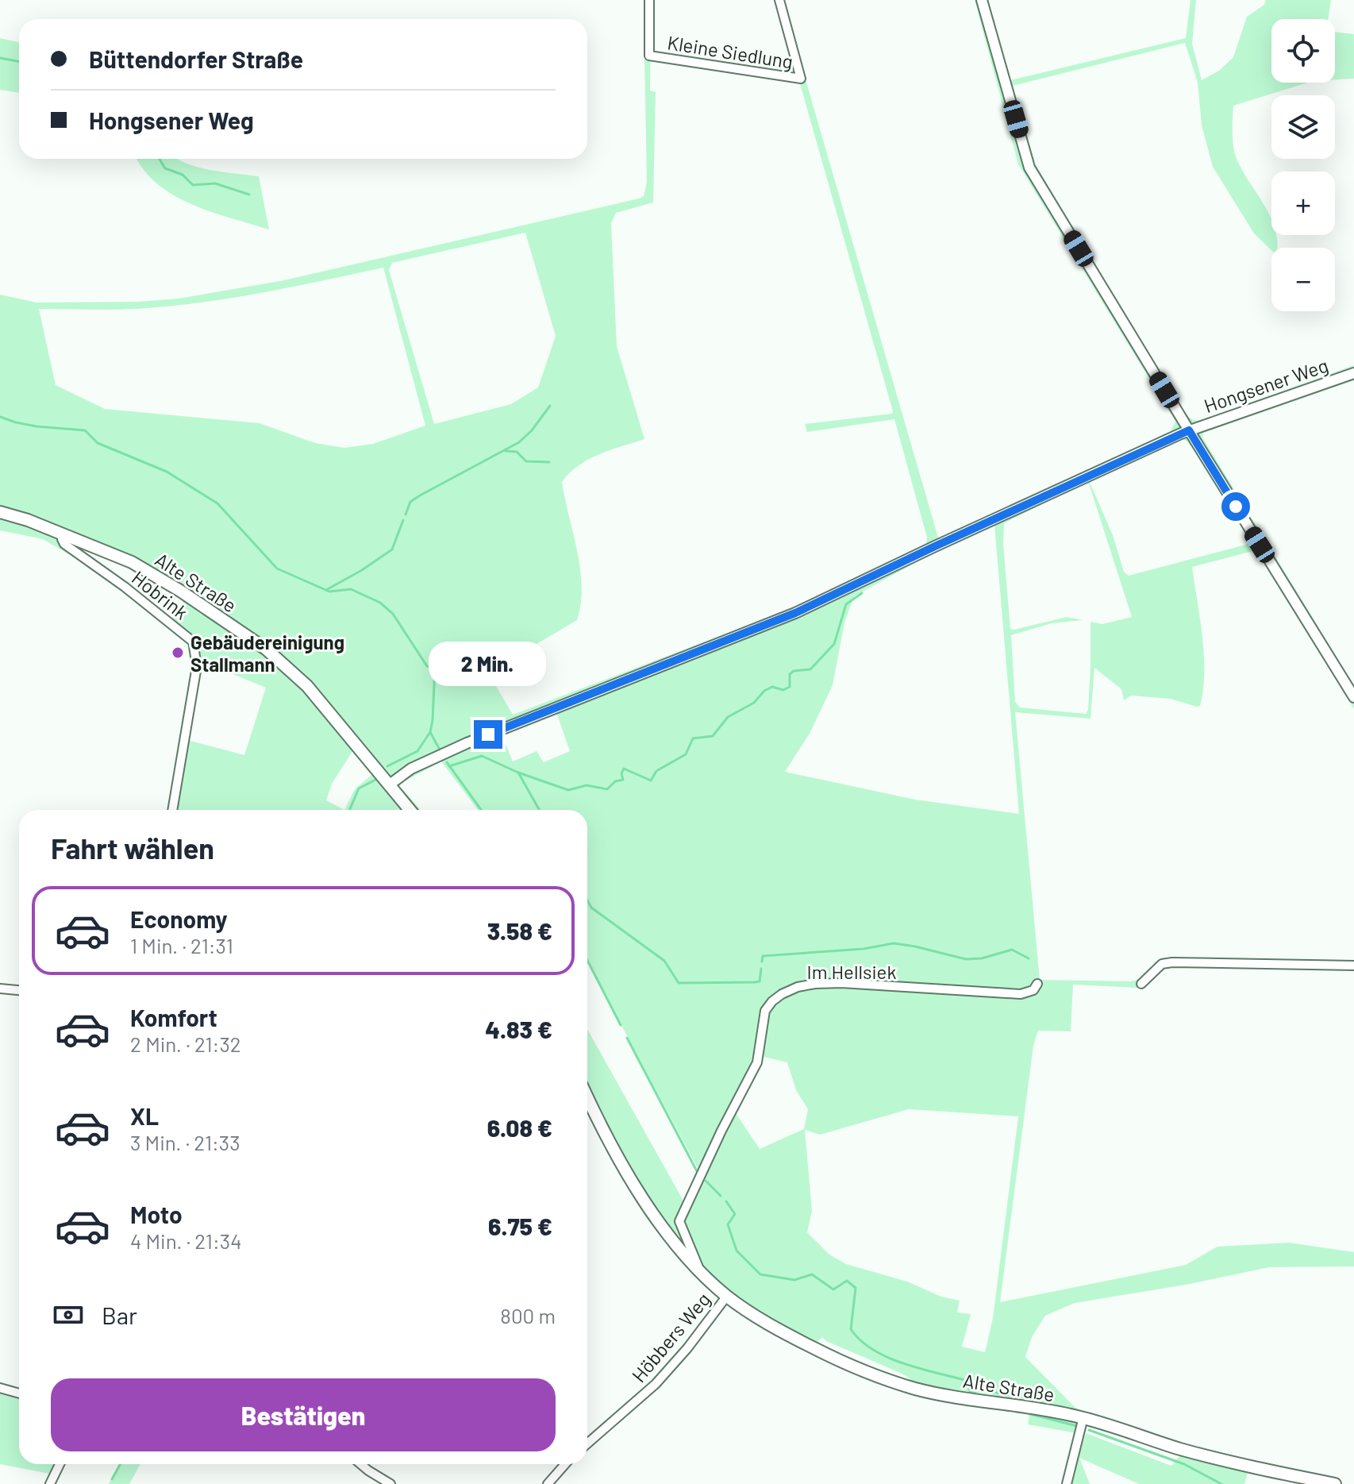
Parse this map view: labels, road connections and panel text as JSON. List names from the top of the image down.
{
  "streets": {
    "main road": ["Alte Straße"],
    "street": [
      "Kleine Siedlung",
      "Hongsener Weg",
      "Hobrink",
      "Im Hellsiek",
      "Höbbers Weg"
    ]
  },
  "crossings": [
    ["Hongsener Weg", "Alte Straße"],
    ["Alte Straße", "Hobrink"],
    ["Alte Straße", "Im Hellsiek"],
    ["Alte Straße", "Höbbers Weg"]
  ],
  "places": ["Gebäudereinigung Stallmann"],
  "page": {
    "map_buttons": ["+", "−"],
    "banner": ["Büttendorfer Straße", "Hongsener Weg"],
    "bubble": "2 Min.",
    "heading": "Fahrt wählen",
    "list": [
      {
        "name": "Economy",
        "note": "1 Min. · 21:31",
        "value": "3.58 €"
      },
      {
        "name": "Komfort",
        "note": "2 Min. · 21:32",
        "value": "4.83 €"
      },
      {
        "name": "XL",
        "note": "3 Min. · 21:33",
        "value": "6.08 €"
      },
      {
        "name": "Moto",
        "note": "4 Min. · 21:34",
        "value": "6.75 €"
      }
    ],
    "pay": ["Bar", "800 m"],
    "buttons": "Bestätigen"
  }
}
